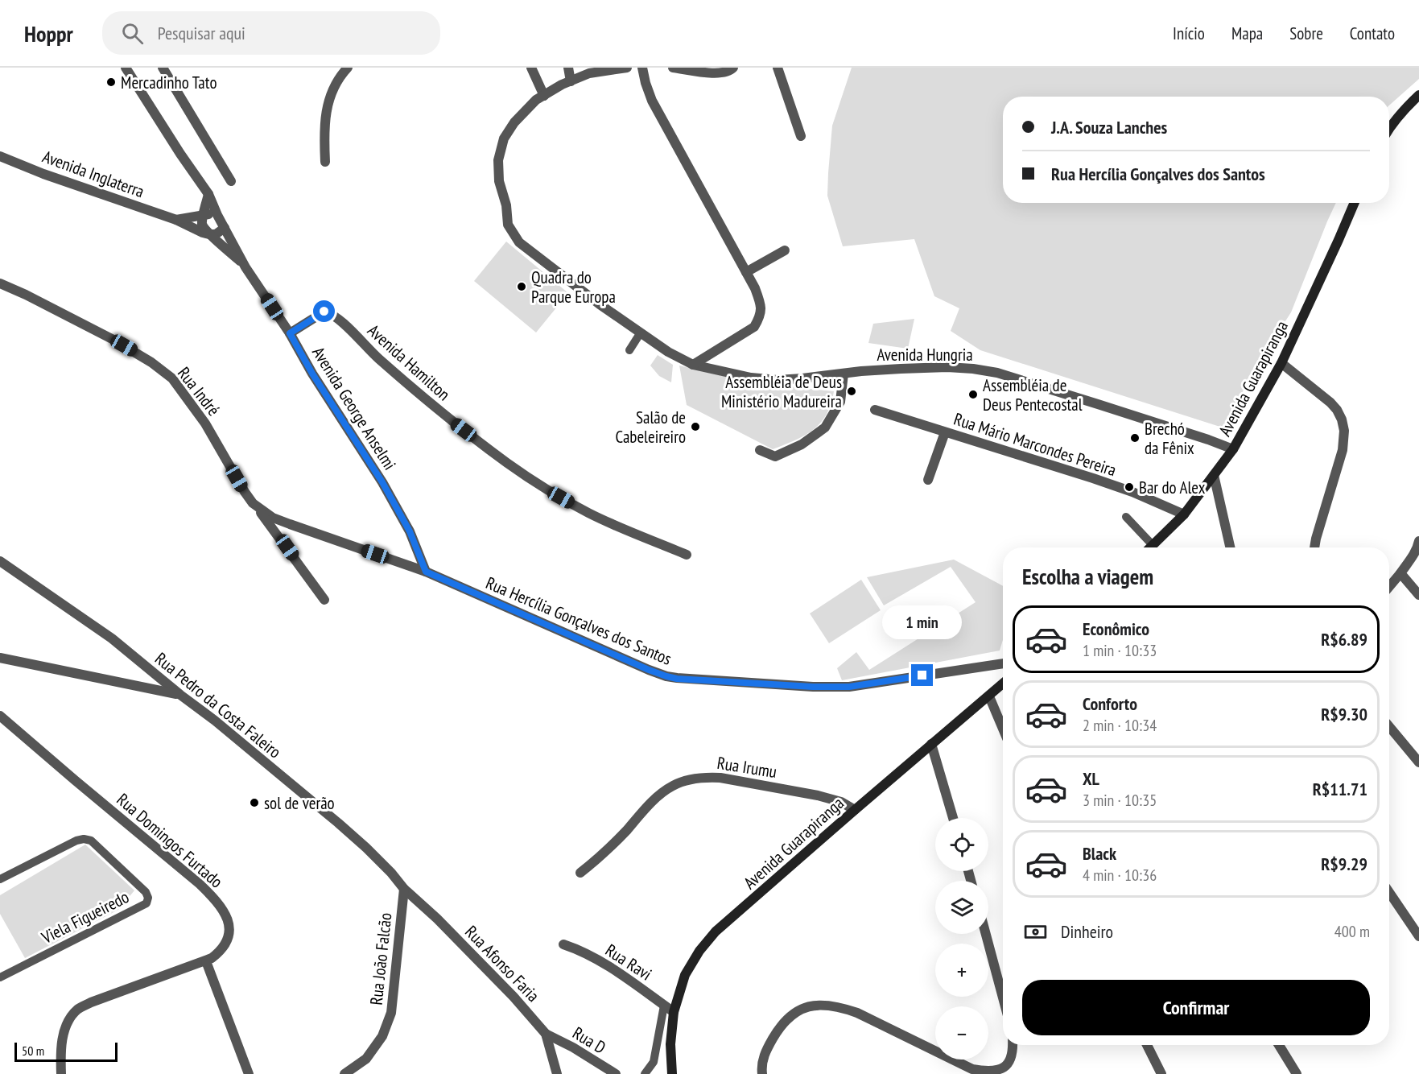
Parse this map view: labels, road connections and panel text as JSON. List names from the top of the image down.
{
  "streets": {
    "main road": ["Avenida Guarapiranga"],
    "street": [
      "Avenida Inglaterra",
      "Avenida Hungria",
      "Avenida Hamilton",
      "Rua Indré",
      "Avenida George Anselmi",
      "Rua Mário Marcondes Pereira",
      "Rua Hercília Gonçalves dos Santos",
      "Rua Pedro da Costa Faleiro",
      "Rua Irumu",
      "Rua Domingos Furtado",
      "Rua João Falcão",
      "Rua Ravi",
      "Rua Afonso Faria",
      "Rua D"
    ],
    "lane": ["Viela Figueiredo"]
  },
  "crossings": [
    ["Avenida Inglaterra", "Avenida George Anselmi"],
    ["Avenida Hungria", "Avenida Guarapiranga"],
    ["Avenida Hamilton", "Avenida George Anselmi"],
    ["Avenida Guarapiranga", "Rua Mário Marcondes Pereira"],
    ["Avenida Guarapiranga", "Rua Irumu"],
    ["Avenida Guarapiranga", "Rua Ravi"],
    ["Rua Indré", "Rua Hercília Gonçalves dos Santos"],
    ["Avenida George Anselmi", "Rua Hercília Gonçalves dos Santos"],
    ["Rua Pedro da Costa Faleiro", "Rua João Falcão"],
    ["Rua Pedro da Costa Faleiro", "Rua Afonso Faria"],
    ["Rua João Falcão", "Rua Afonso Faria"],
    ["Rua Afonso Faria", "Rua D"]
  ],
  "places": [
    "Mercadinho Tato",
    "Quadra do Parque Europa",
    "Assembléia de Deus Ministério Madureira",
    "Assembléia de Deus Pentecostal",
    "Salão de Cabeleireiro",
    "Brechó da Fênix",
    "Bar do Alex",
    "sol de verão"
  ],
  "scale_bar": "50 m",
  "page": {
    "header": "Hoppr",
    "search": "Pesquisar aqui",
    "nav": [
      "Início",
      "Mapa",
      "Sobre",
      "Contato"
    ],
    "banner": ["J.A. Souza Lanches", "Rua Hercília Gonçalves dos Santos"],
    "heading": "Escolha a viagem",
    "bubble": "1 min",
    "list": [
      {
        "name": "Econômico",
        "note": "1 min · 10:33",
        "value": "R$6.89"
      },
      {
        "name": "Conforto",
        "note": "2 min · 10:34",
        "value": "R$9.30"
      },
      {
        "name": "XL",
        "note": "3 min · 10:35",
        "value": "R$11.71"
      },
      {
        "name": "Black",
        "note": "4 min · 10:36",
        "value": "R$9.29"
      }
    ],
    "map_buttons": ["+", "−"],
    "pay": ["Dinheiro", "400 m"],
    "buttons": "Confirmar",
    "scale": "50 m"
  }
}
